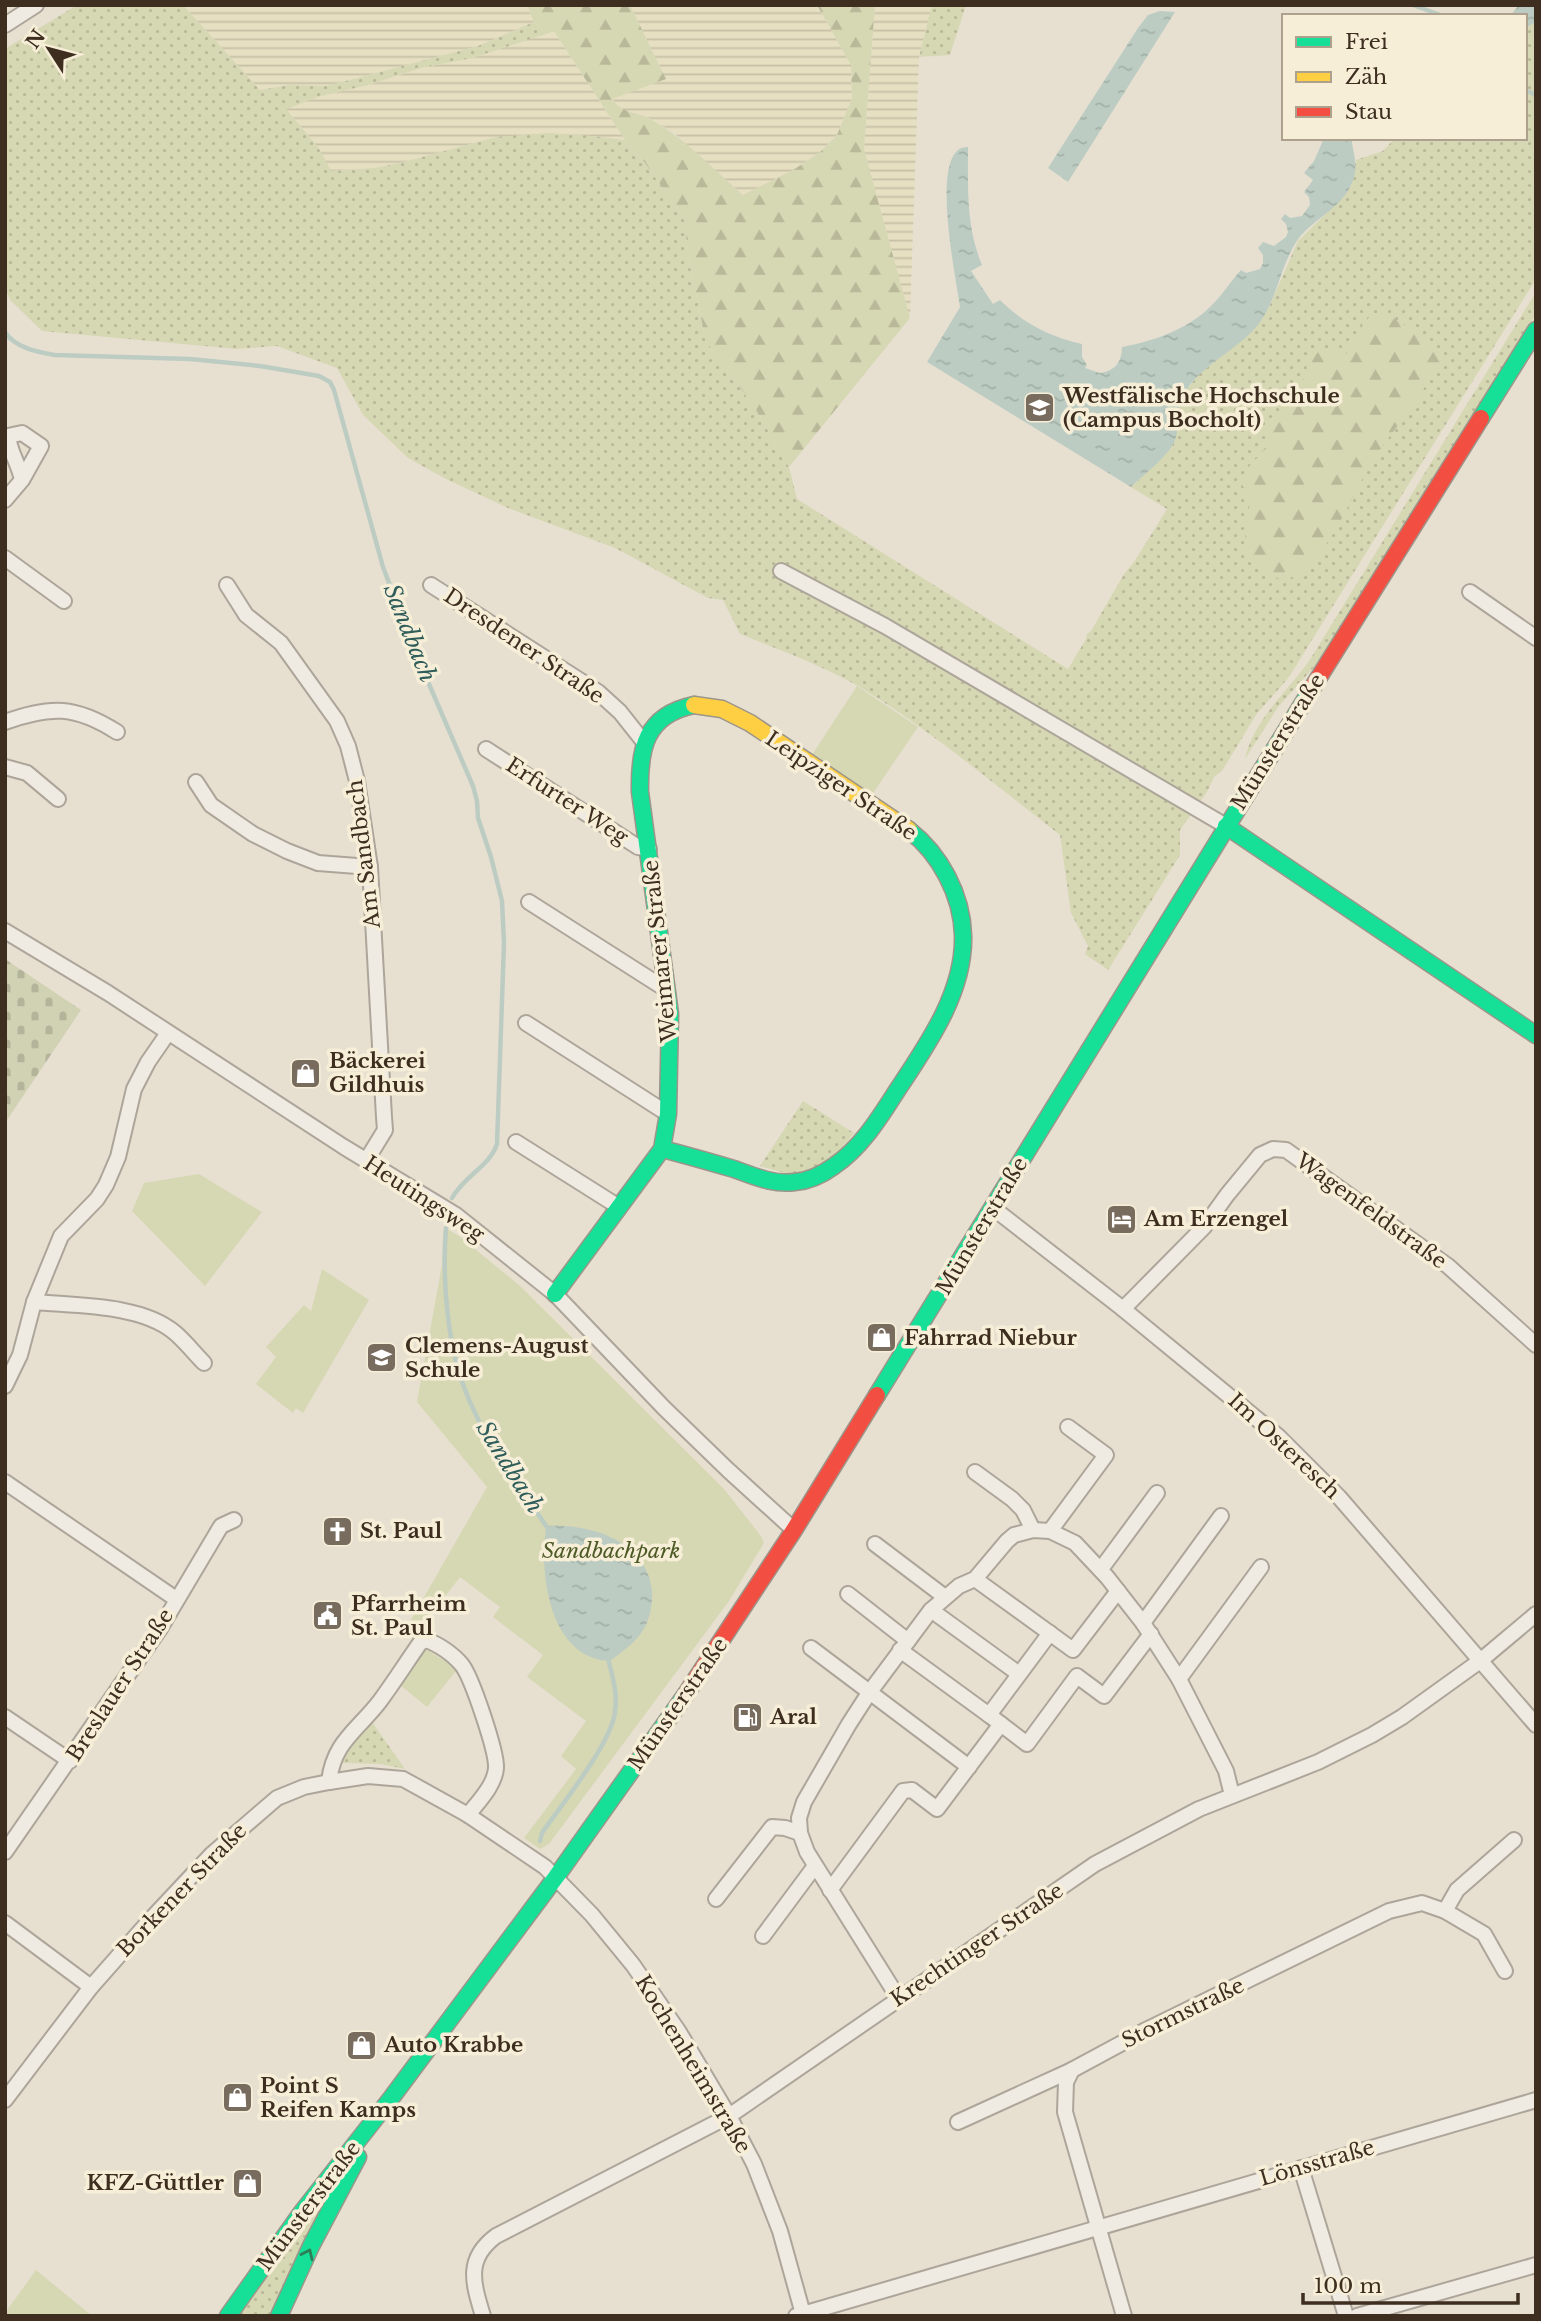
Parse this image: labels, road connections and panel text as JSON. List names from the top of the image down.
{
  "streets": {
    "main road": ["Münsterstraße", "Leipziger Straße", "Weimarer Straße"],
    "street": [
      "Dresdener Straße",
      "Erfurter Weg",
      "Am Sandbach",
      "Heutingsweg",
      "Wagenfeldstraße",
      "Im Osteresch",
      "Breslauer Straße",
      "Borkener Straße",
      "Krechtinger Straße",
      "Stormstraße",
      "Kochenheimstraße",
      "Lönsstraße"
    ]
  },
  "crossings": [
    ["Dresdener Straße", "Leipziger Straße"],
    ["Dresdener Straße", "Weimarer Straße"],
    ["Münsterstraße", "Heutingsweg"],
    ["Münsterstraße", "Im Osteresch"],
    ["Münsterstraße", "Borkener Straße"],
    ["Münsterstraße", "Kochenheimstraße"],
    ["Leipziger Straße", "Weimarer Straße"],
    ["Erfurter Weg", "Weimarer Straße"],
    ["Am Sandbach", "Heutingsweg"],
    ["Weimarer Straße", "Heutingsweg"],
    ["Wagenfeldstraße", "Im Osteresch"],
    ["Im Osteresch", "Krechtinger Straße"],
    ["Borkener Straße", "Kochenheimstraße"],
    ["Krechtinger Straße", "Kochenheimstraße"],
    ["Kochenheimstraße", "Lönsstraße"]
  ],
  "water": ["Sandbach"],
  "parks": ["Sandbachpark"],
  "places": {
    "school or university": ["Westfälische Hochschule (Campus Bocholt)", "Clemens-August Schule"],
    "shop": [
      "Bäckerei Gildhuis",
      "Fahrrad Niebur",
      "Auto Krabbe",
      "Point S Reifen Kamps",
      "KFZ-Güttler"
    ],
    "hotel": ["Am Erzengel"],
    "church": ["St. Paul"],
    "public building": ["Pfarrheim St. Paul"],
    "fuel station": ["Aral"]
  },
  "legend": ["Frei", "Zäh", "Stau"],
  "scale_bar": "100 m",
  "north": "top left"
}
